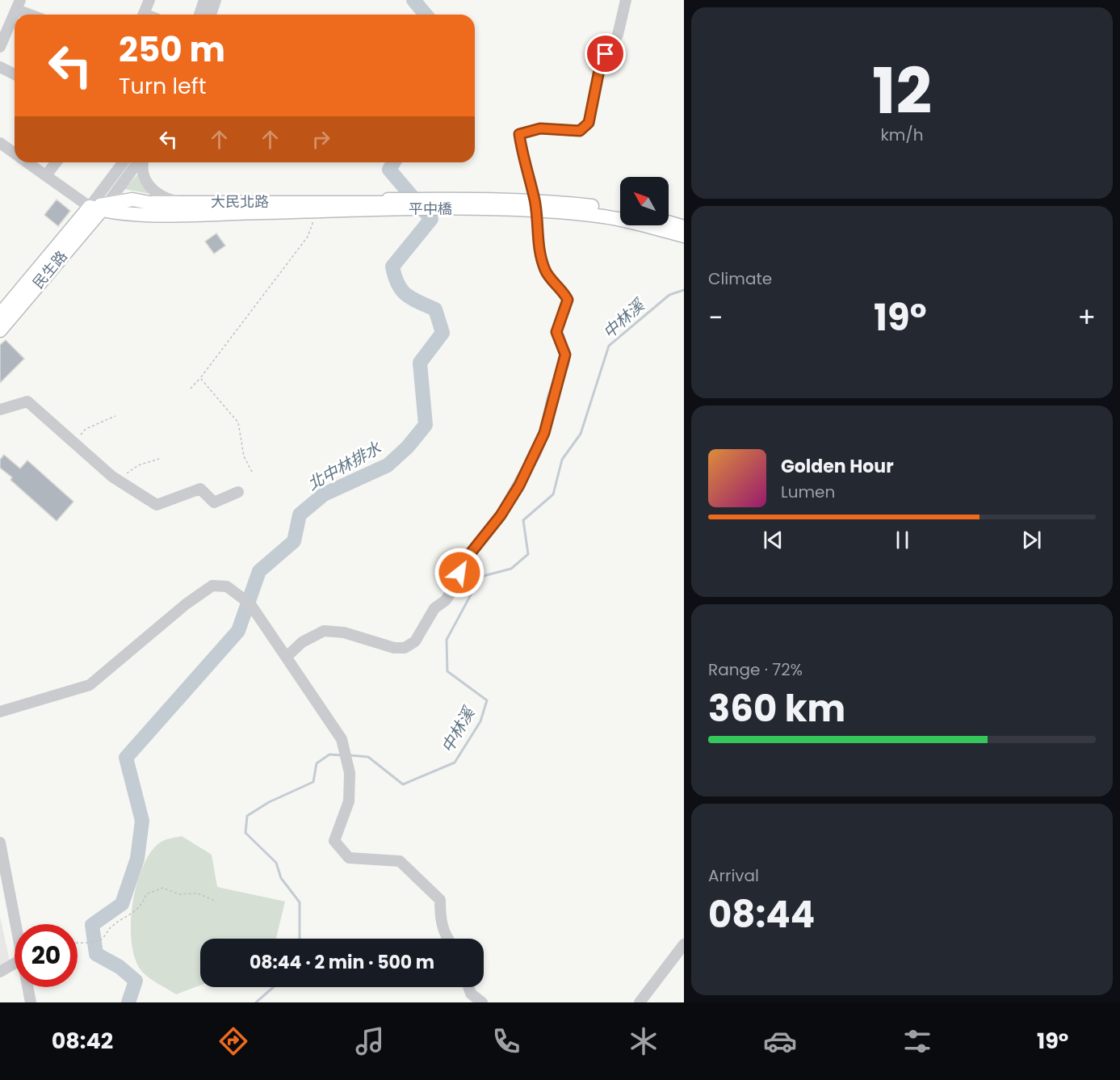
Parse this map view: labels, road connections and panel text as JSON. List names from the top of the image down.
{
  "streets": {
    "main road": ["大民北路", "平中橋", "民生路"]
  },
  "crossings": [
    ["大民北路", "平中橋"],
    ["大民北路", "民生路"]
  ],
  "water": ["中林溪", "北中林排水"],
  "north": "top left",
  "page": {
    "tile": [
      ["12", "km/h"],
      "Climate",
      ["Range · 72%", "360 km"],
      ["Arrival", "08:44"]
    ],
    "turn": ["250 m", "Turn left"],
    "heat": ["−", "19°", "+"],
    "song": ["Golden Hour", "Lumen"],
    "limit": "20",
    "trip": "08:44 · 2 min · 500 m",
    "tabs": ["08:42", "19°"]
  }
}
